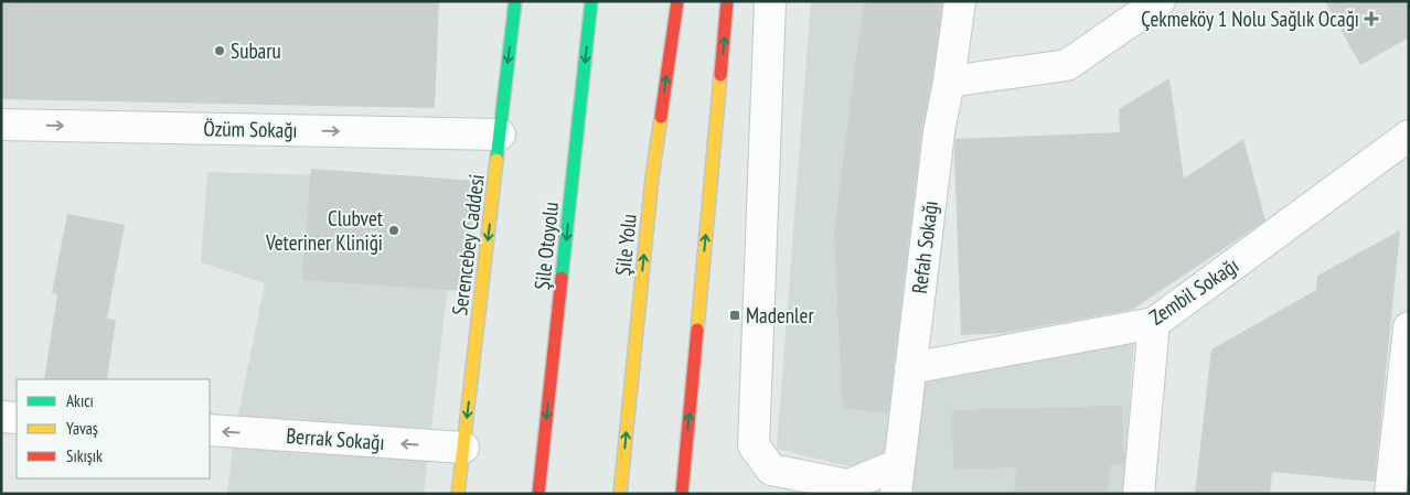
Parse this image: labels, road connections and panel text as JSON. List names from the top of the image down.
{
  "streets": {
    "main road": ["Serencebey Caddesi", "Şile Yolu", "Şile Otoyolu"],
    "street": [
      "Özüm Sokağı",
      "Refah Sokağı",
      "Zembil Sokağı",
      "Berrak Sokağı"
    ]
  },
  "crossings": [
    ["Özüm Sokağı", "Serencebey Caddesi"],
    ["Serencebey Caddesi", "Berrak Sokağı"],
    ["Refah Sokağı", "Zembil Sokağı"]
  ],
  "one_way": [
    "Özüm Sokağı",
    "Serencebey Caddesi",
    "Şile Otoyolu",
    "Berrak Sokağı"
  ],
  "places": {
    "health": ["Çekmeköy 1 Nolu Sağlık Ocağı"],
    "other": ["Subaru", "Clubvet Veteriner Kliniği"],
    "transit": ["Madenler"]
  },
  "legend": ["Akıcı", "Yavaş", "Sıkışık"]
}
